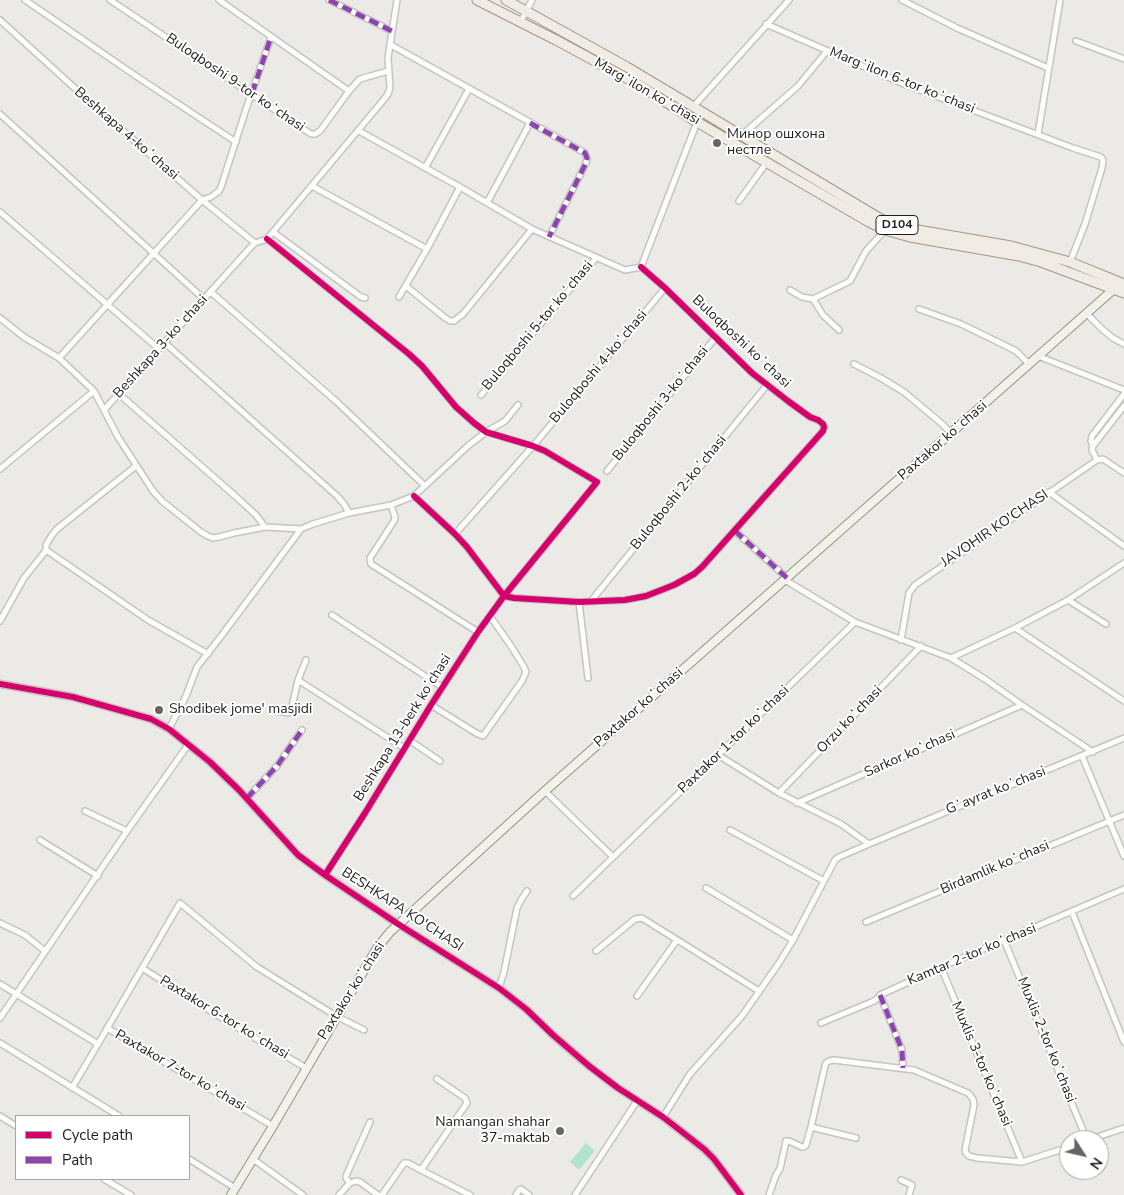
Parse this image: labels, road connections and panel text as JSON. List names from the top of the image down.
{
  "streets": {
    "main road": ["Margʻilon koʻchasi", "D104", "Paxtakor koʻchasi"],
    "street": [
      "Margʻilon 6-tor koʻchasi",
      "Buloqboshi 9-tor koʻchasi",
      "Beshkapa 4-koʻchasi",
      "Buloqboshi 5-tor koʻchasi",
      "Buloqboshi koʻchasi",
      "Beshkapa 3-koʻchasi",
      "Buloqboshi 4-koʻchasi",
      "Buloqboshi 3-koʻchasi",
      "Buloqboshi 2-koʻchasi",
      "JAVOHIR KO'CHASI",
      "Orzu koʻchasi",
      "Beshkapa 13-berk koʼchasi",
      "Paxtakor 1-tor koʻchasi",
      "Sarkor koʻchasi",
      "Gʻayrat koʻchasi",
      "Birdamlik koʻchasi",
      "BESHKAPA KO'CHASI",
      "Kamtar 2-tor koʻchasi",
      "Paxtakor 6-tor koʻchasi",
      "Muxlis 2-tor koʻchasi",
      "Muxlis 3-tor koʻchasi",
      "Paxtakor 7-tor koʻchasi"
    ]
  },
  "crossings": [
    ["Margʻilon 6-tor koʻchasi", "Margʻilon koʻchasi"],
    ["Margʻilon koʻchasi", "Paxtakor koʻchasi"],
    ["Beshkapa 4-koʻchasi", "Beshkapa 3-koʻchasi"],
    ["Buloqboshi koʻchasi", "Buloqboshi 4-koʻchasi"],
    ["Buloqboshi koʻchasi", "Buloqboshi 3-koʻchasi"],
    ["Buloqboshi koʻchasi", "Buloqboshi 2-koʻchasi"],
    ["Buloqboshi 4-koʻchasi", "Beshkapa 13-berk koʼchasi"],
    ["Paxtakor koʻchasi", "BESHKAPA KO'CHASI"],
    ["Paxtakor koʻchasi", "Paxtakor 6-tor koʻchasi"],
    ["Paxtakor koʻchasi", "Paxtakor 7-tor koʻchasi"],
    ["Beshkapa 13-berk koʼchasi", "BESHKAPA KO'CHASI"],
    ["Gʻayrat koʻchasi", "BESHKAPA KO'CHASI"],
    ["Kamtar 2-tor koʻchasi", "Muxlis 2-tor koʻchasi"],
    ["Kamtar 2-tor koʻchasi", "Muxlis 3-tor koʻchasi"]
  ],
  "places": ["Минор ошхона нестле", "Shodibek jome' masjidi", "Namangan shahar 37-maktab"],
  "legend": ["Cycle path", "Path"],
  "north": "bottom right"
}
